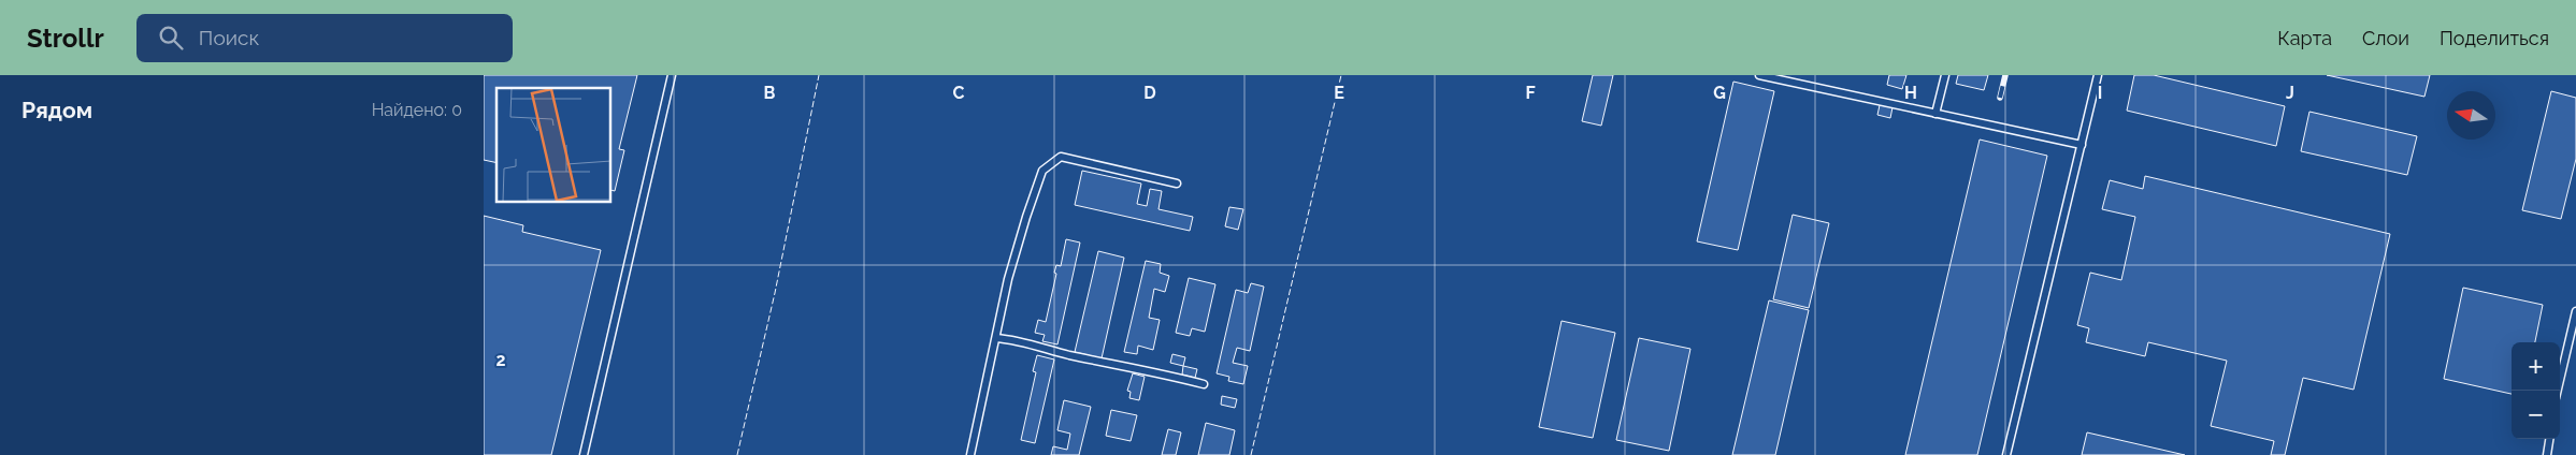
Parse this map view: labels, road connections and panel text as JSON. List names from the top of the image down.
{
  "north": "left",
  "page": {
    "header": "Strollr",
    "search": "Поиск",
    "nav": ["Карта", "Слои", "Поделиться"],
    "heading": ["Рядом", "Найдено: 0"],
    "map_buttons": ["+", "−"]
  },
  "grid": {
    "columns": [
      "B",
      "C",
      "D",
      "E",
      "F",
      "G",
      "H",
      "I",
      "J"
    ],
    "rows": ["2"]
  }
}
